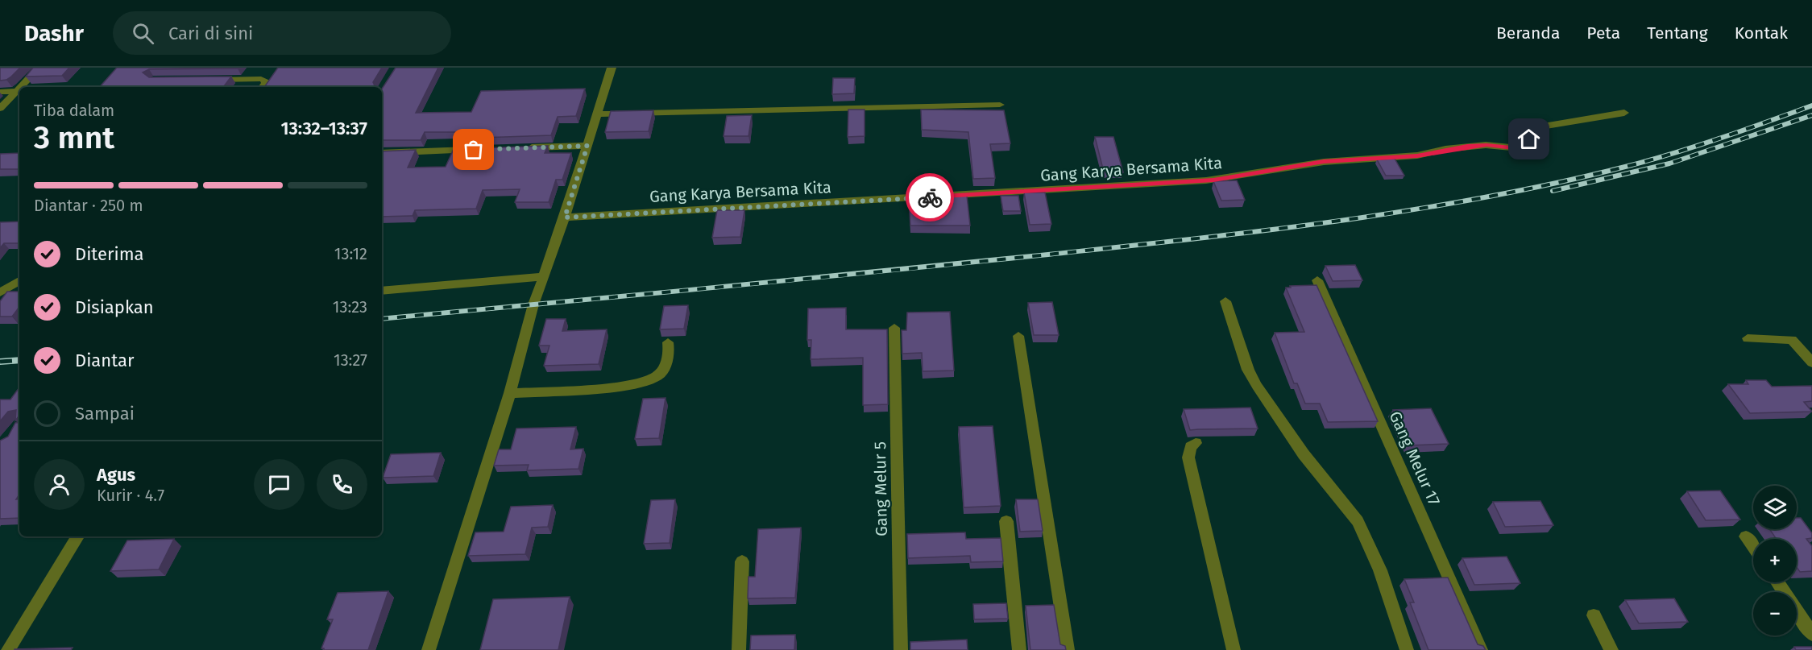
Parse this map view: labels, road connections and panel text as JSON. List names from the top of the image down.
{
  "streets": {
    "street": ["Gang Karya Bersama Kita", "Gang Melur 17", "Gang Melur 5"]
  },
  "page": {
    "header": "Dashr",
    "search": "Cari di sini",
    "nav": [
      "Beranda",
      "Peta",
      "Tentang",
      "Kontak"
    ],
    "heading": ["3 mnt", "Tiba dalam", "13:32–13:37"],
    "panel": ["Agus", "Kurir · 4.7"],
    "bar": "Diantar · 250 m",
    "list": [
      ["Diterima", "13:12"],
      ["Disiapkan", "13:23"],
      ["Diantar", "13:27"],
      "Sampai"
    ],
    "map_buttons": ["+", "−"]
  }
}
